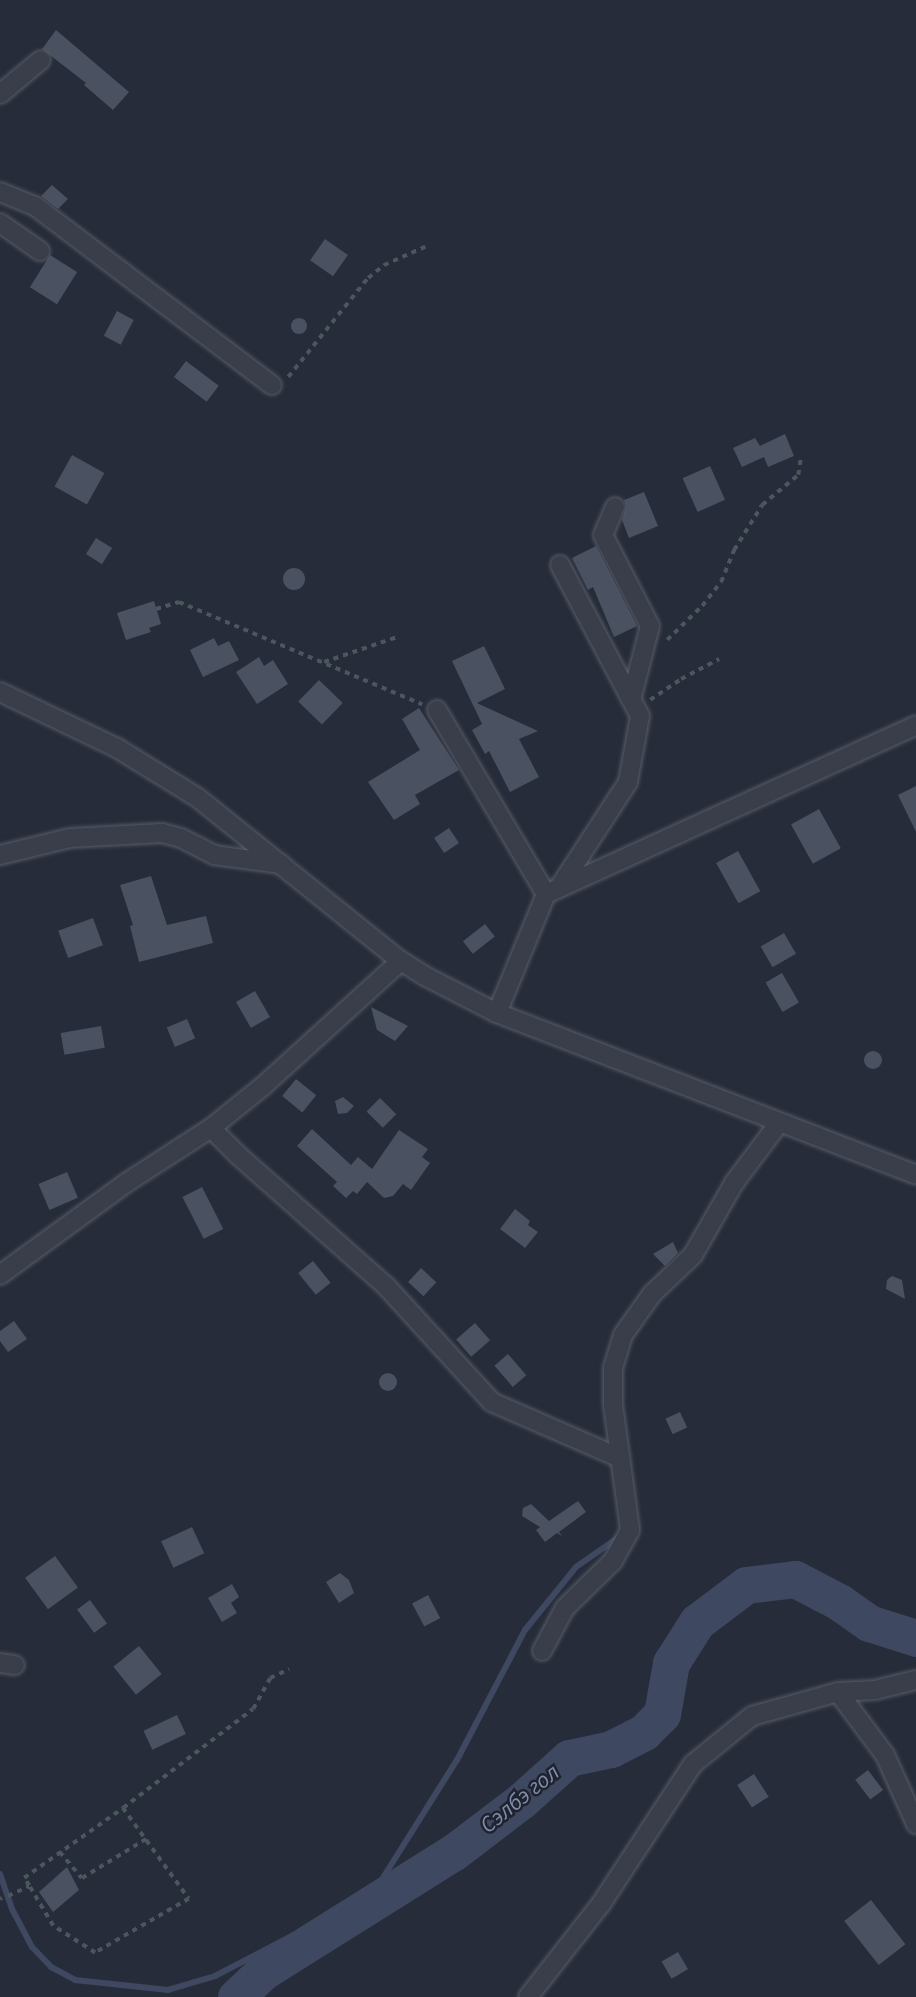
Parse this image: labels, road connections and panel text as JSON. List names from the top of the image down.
{
  "water": ["Сэлбэ гол"]
}
